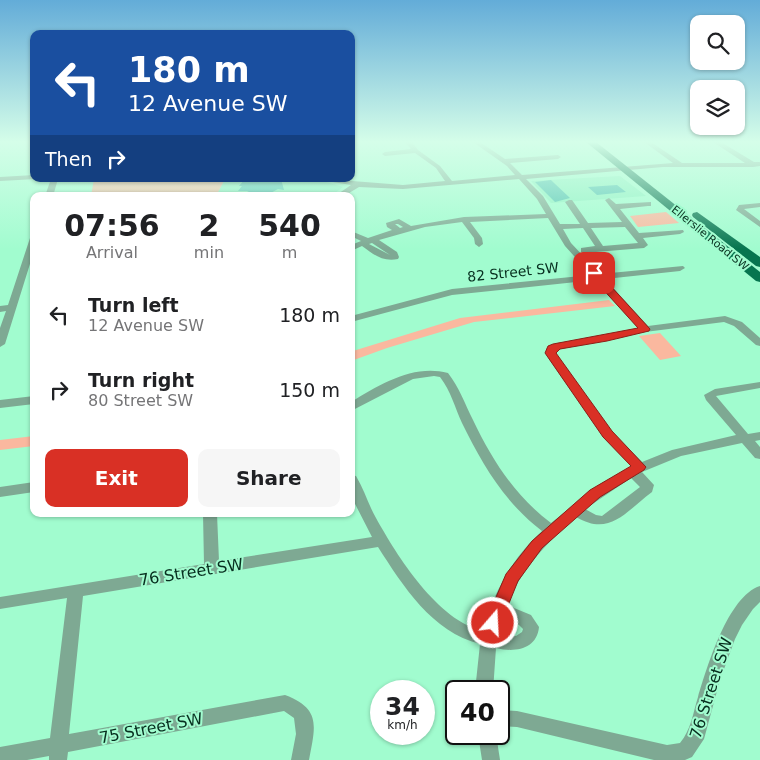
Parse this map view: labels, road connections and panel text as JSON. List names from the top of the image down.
{
  "streets": {
    "main road": ["Ellerslie Road SW"],
    "street": ["82 Street SW", "76 Street SW", "75 Street SW"]
  },
  "page": {
    "turn": ["180 m", "12 Avenue SW"],
    "then": "Then",
    "eta": [
      "07:56",
      "Arrival",
      "2",
      "min",
      "540",
      "m"
    ],
    "list": [
      {
        "name": "Turn left",
        "note": "12 Avenue SW",
        "value": "180 m"
      },
      {
        "name": "Turn right",
        "note": "80 Street SW",
        "value": "150 m"
      }
    ],
    "buttons": ["Exit", "Share"],
    "speed": "34 km/h",
    "limit": "40"
  }
}
